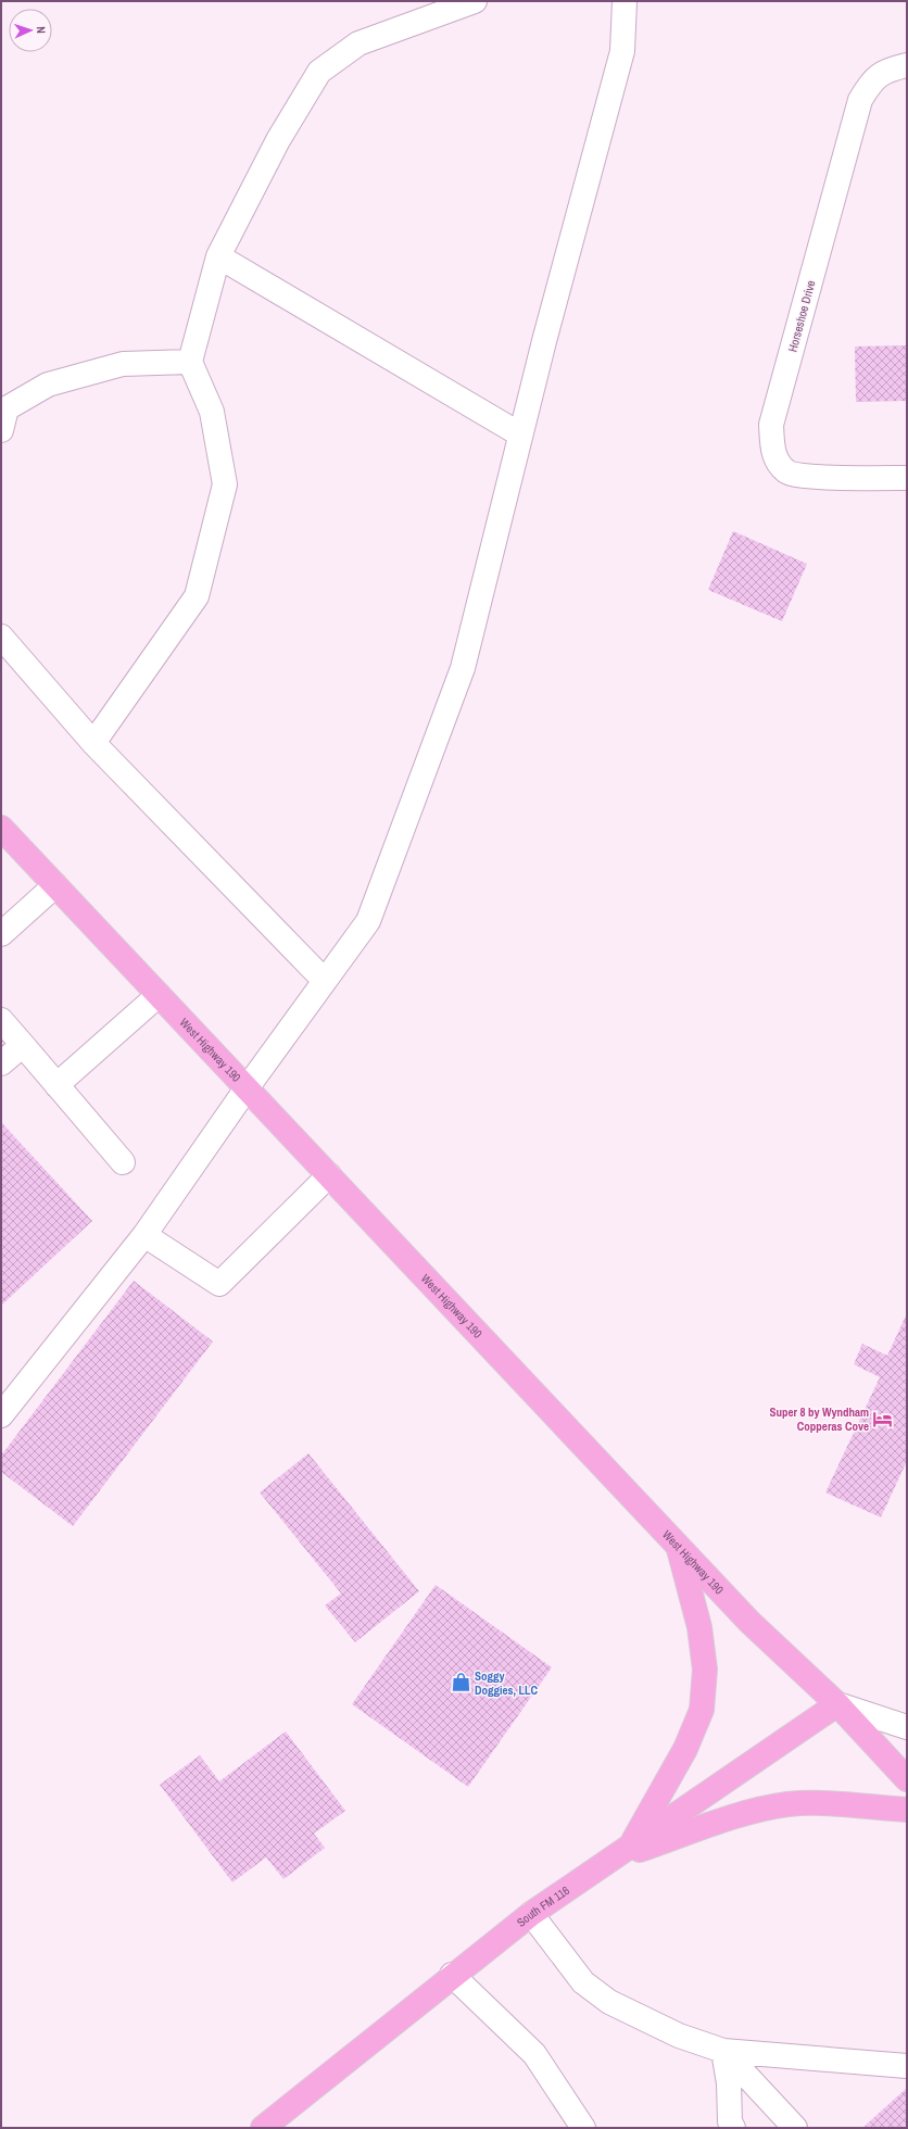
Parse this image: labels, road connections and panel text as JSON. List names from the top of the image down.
{
  "streets": {
    "main road": ["West Highway 190", "South FM 116"],
    "street": ["Horseshoe Drive"]
  },
  "crossings": [
    ["West Highway 190", "South FM 116"]
  ],
  "places": {
    "hotel": ["Super 8 by Wyndham Copperas Cove"],
    "shop": ["Soggy Doggies, LLC"]
  },
  "north": "right"
}
